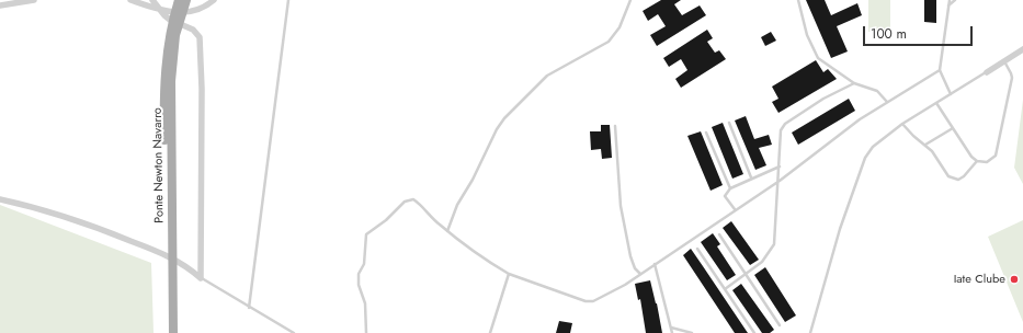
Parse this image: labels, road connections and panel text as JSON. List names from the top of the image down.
{
  "streets": {
    "main road": ["Ponte Newton Navarro"]
  },
  "places": ["Iate Clube"],
  "scale_bar": "100 m"
}
